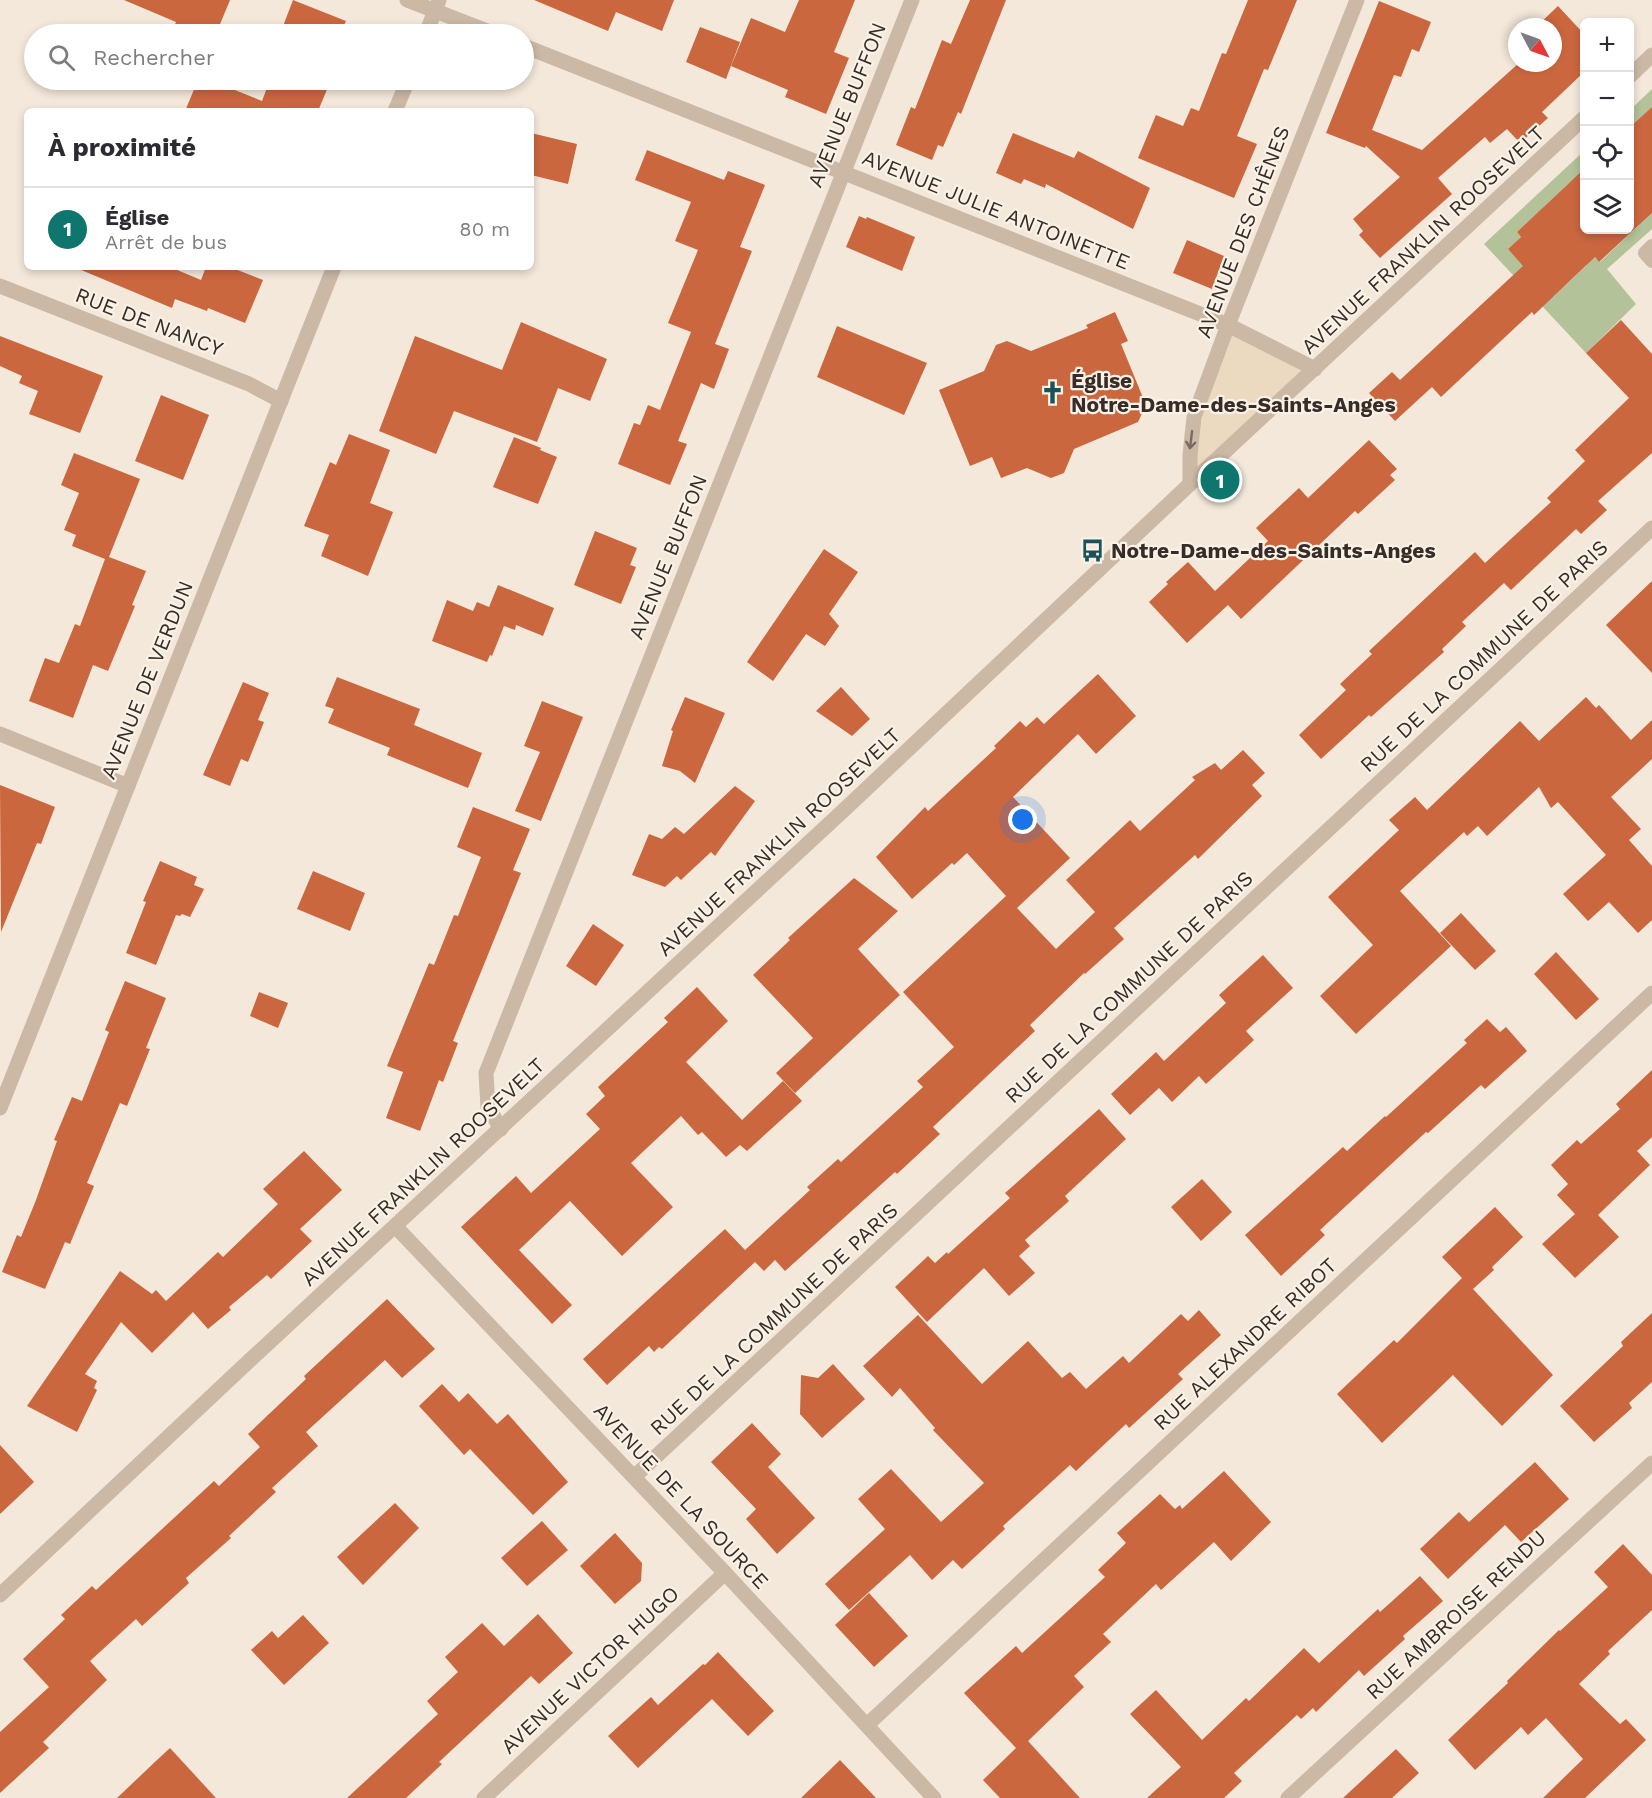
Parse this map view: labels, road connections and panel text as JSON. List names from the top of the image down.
{
  "streets": {
    "street": [
      "AVENUE BUFFON",
      "AVENUE JULIE ANTOINETTE",
      "AVENUE DES CHÊNES",
      "AVENUE FRANKLIN ROOSEVELT",
      "RUE DE NANCY",
      "RUE DE LA COMMUNE DE PARIS",
      "AVENUE DE VERDUN",
      "RUE ALEXANDRE RIBOT",
      "AVENUE DE LA SOURCE",
      "RUE AMBROISE RENDU",
      "AVENUE VICTOR HUGO"
    ]
  },
  "crossings": [
    ["AVENUE BUFFON", "AVENUE JULIE ANTOINETTE"],
    ["AVENUE BUFFON", "AVENUE FRANKLIN ROOSEVELT"],
    ["AVENUE JULIE ANTOINETTE", "AVENUE DES CHÊNES"],
    ["AVENUE JULIE ANTOINETTE", "AVENUE FRANKLIN ROOSEVELT"],
    ["AVENUE DES CHÊNES", "AVENUE FRANKLIN ROOSEVELT"],
    ["AVENUE FRANKLIN ROOSEVELT", "AVENUE DE LA SOURCE"],
    ["RUE DE NANCY", "AVENUE DE VERDUN"],
    ["RUE DE LA COMMUNE DE PARIS", "AVENUE DE LA SOURCE"],
    ["RUE ALEXANDRE RIBOT", "AVENUE DE LA SOURCE"],
    ["AVENUE DE LA SOURCE", "AVENUE VICTOR HUGO"]
  ],
  "places": {
    "church": ["Église Notre-Dame-des-Saints-Anges"],
    "bus stop": ["Notre-Dame-des-Saints-Anges"]
  },
  "north": "bottom right",
  "page": {
    "map_buttons": ["+", "−"],
    "search": "Rechercher",
    "heading": "À proximité",
    "list": [
      {
        "mark": "1",
        "name": "Église",
        "note": "Arrêt de bus",
        "value": "80 m"
      }
    ],
    "pins": "1"
  }
}
